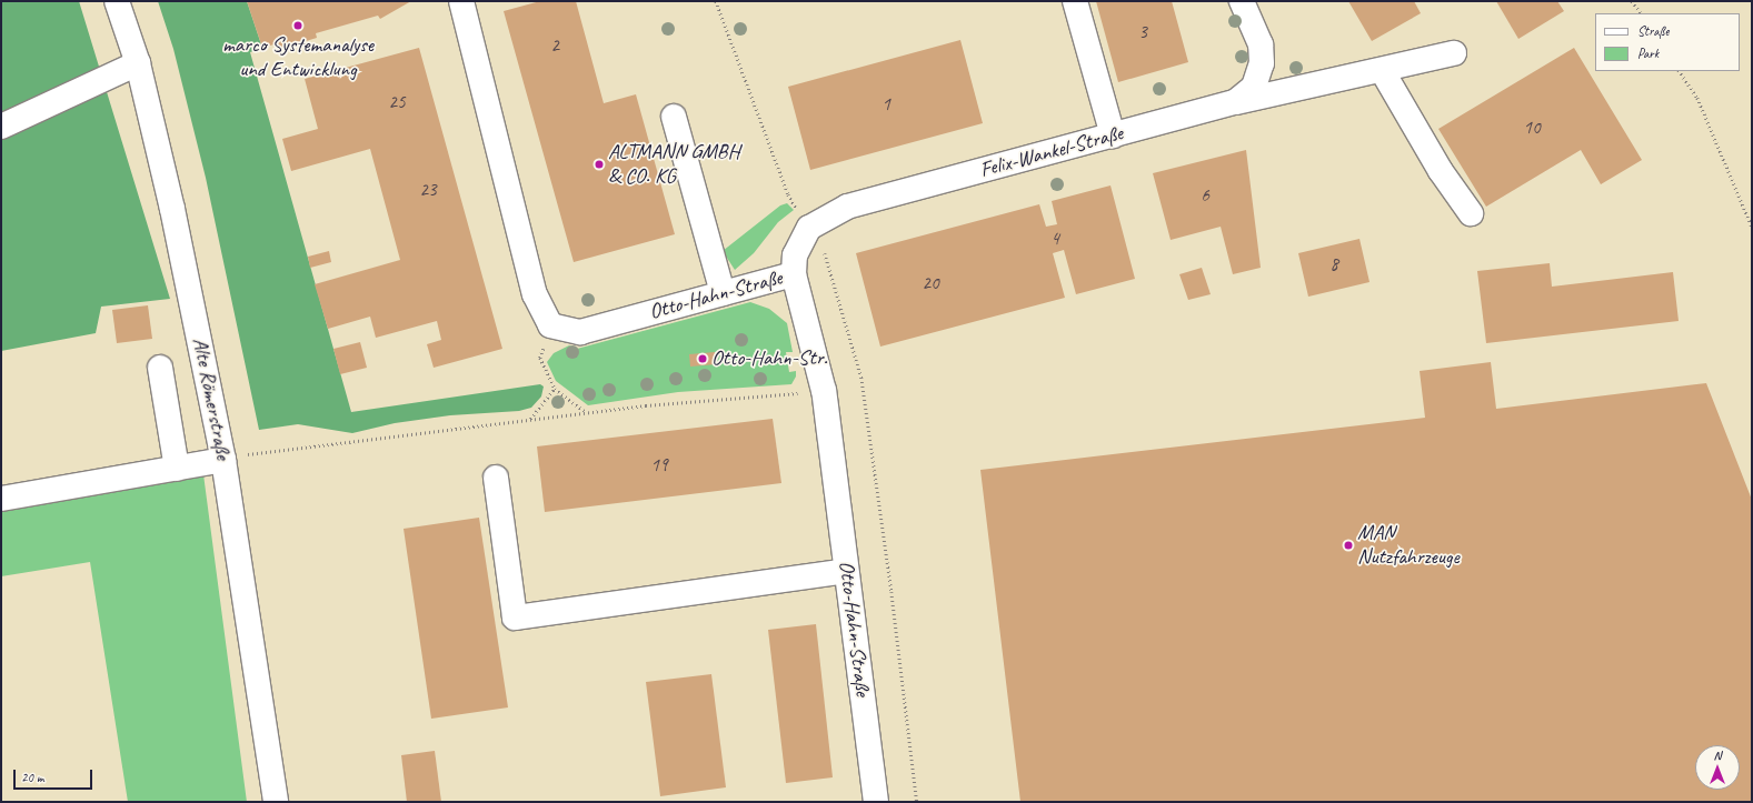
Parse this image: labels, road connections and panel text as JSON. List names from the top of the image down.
{
  "streets": {
    "street": ["Felix-Wankel-Straße", "Otto-Hahn-Straße", "Alte Römerstraße"]
  },
  "places": [
    "marco Systemanalyse und Entwicklung",
    "ALTMANN GMBH & CO. KG",
    "Otto-Hahn-Str.",
    "MAN Nutzfahrzeuge"
  ],
  "house_numbers": [
    "3",
    "2",
    "25",
    "1",
    "10",
    "23",
    "6",
    "4",
    "8",
    "20",
    "19"
  ],
  "legend": ["Straße", "Park"],
  "scale_bar": "20 m",
  "north": "top"
}
